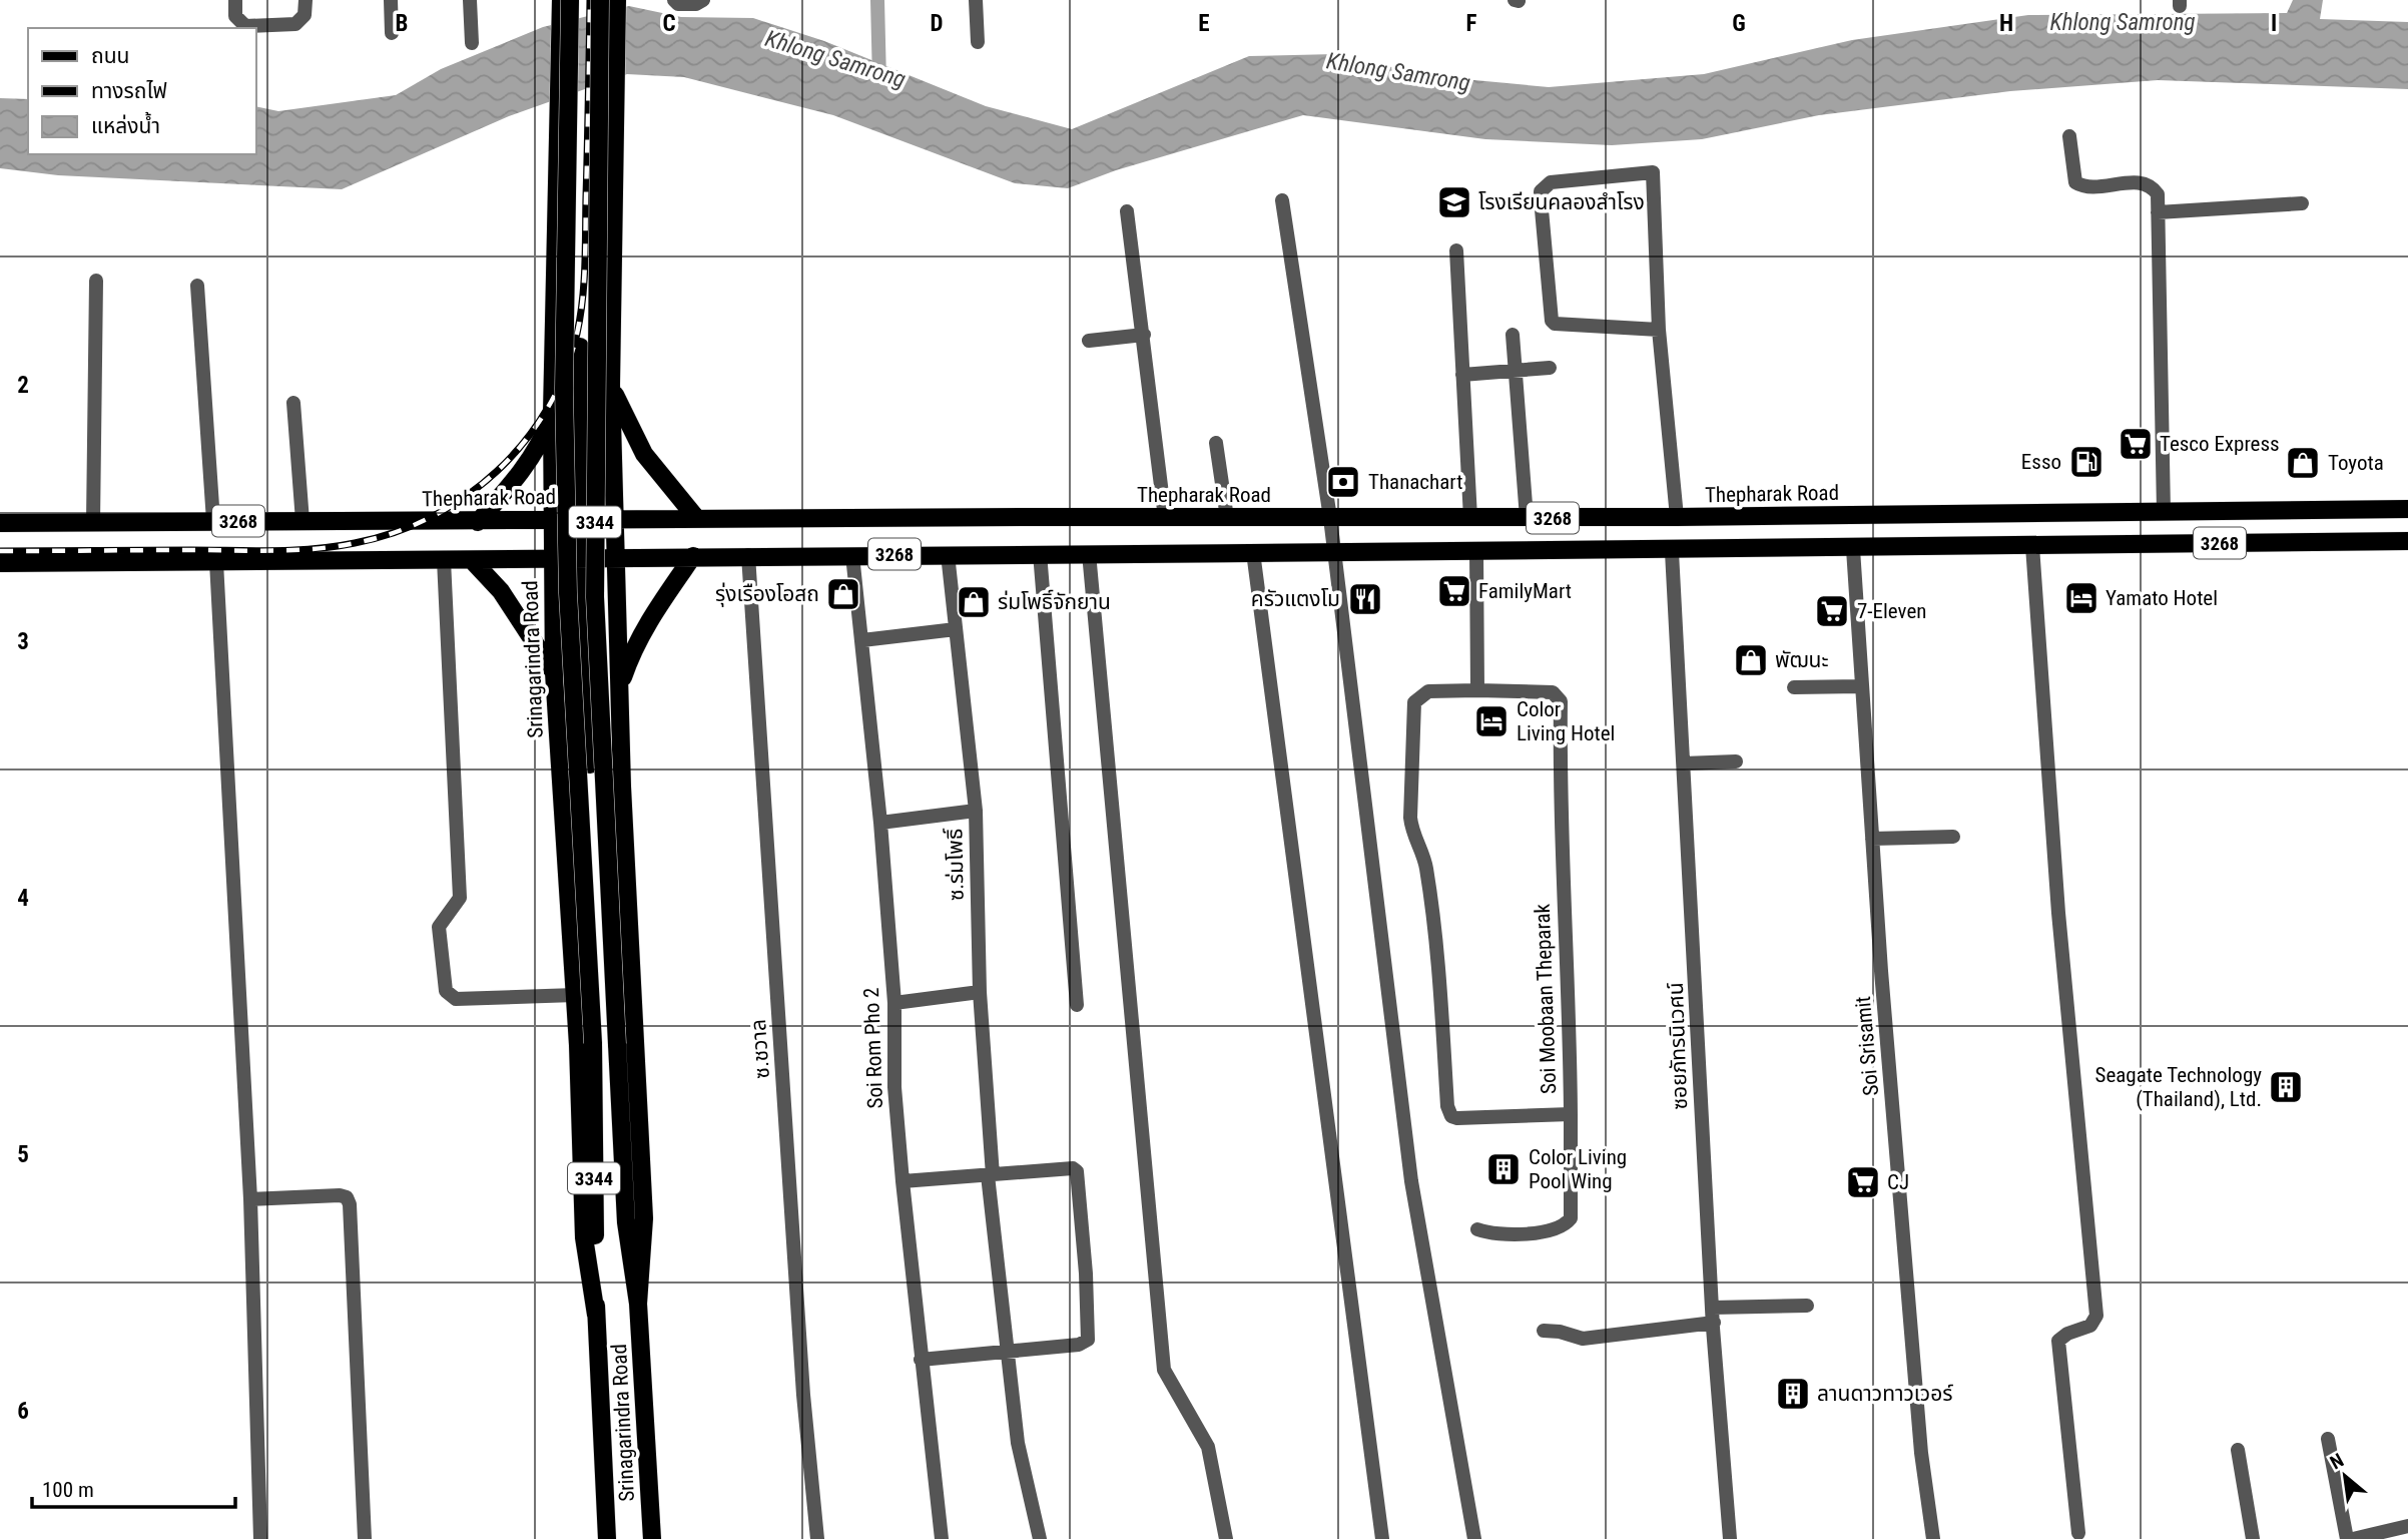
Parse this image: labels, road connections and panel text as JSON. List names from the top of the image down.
{
  "streets": {
    "main road": [
      "Thepharak Road",
      "3268",
      "3344",
      "Srinagarindra Road"
    ],
    "street": [
      "ซ.ร่มโพธิ์",
      "Soi Moobaan Theparak",
      "ซอยภัทรนิเวศน์",
      "Soi Srisamit",
      "Soi Rom Pho 2",
      "ซ.ชวาล"
    ]
  },
  "crossings": [
    ["Thepharak Road", "Srinagarindra Road"],
    ["3268", "Srinagarindra Road"],
    ["3268", "ซ.ร่มโพธิ์"],
    ["3268", "ซอยภัทรนิเวศน์"],
    ["3268", "Soi Srisamit"],
    ["3268", "Soi Rom Pho 2"],
    ["3268", "ซ.ชวาล"]
  ],
  "water": ["Khlong Samrong"],
  "places": {
    "school or university": ["โรงเรียนคลองสำโรง"],
    "supermarket": [
      "Tesco Express",
      "FamilyMart",
      "7-Eleven",
      "CJ"
    ],
    "fuel station": ["Esso"],
    "shop": [
      "Toyota",
      "รุ่งเรืองโอสถ",
      "ร่มโพธิ์จักยาน",
      "พัฒนะ"
    ],
    "bank": ["Thanachart"],
    "hotel": ["Yamato Hotel", "Color Living Hotel"],
    "restaurant": ["ครัวแตงโม"],
    "building": ["Seagate Technology (Thailand), Ltd.", "Color Living Pool Wing", "ลานดาวทาวเวอร์"]
  },
  "legend": ["ถนน", "ทางรถไฟ", "แหล่งน้ำ"],
  "scale_bar": "100 m",
  "north": "top left",
  "grid": {
    "columns": [
      "B",
      "C",
      "D",
      "E",
      "F",
      "G",
      "H",
      "I"
    ],
    "rows": [
      "2",
      "3",
      "4",
      "5",
      "6"
    ]
  }
}
